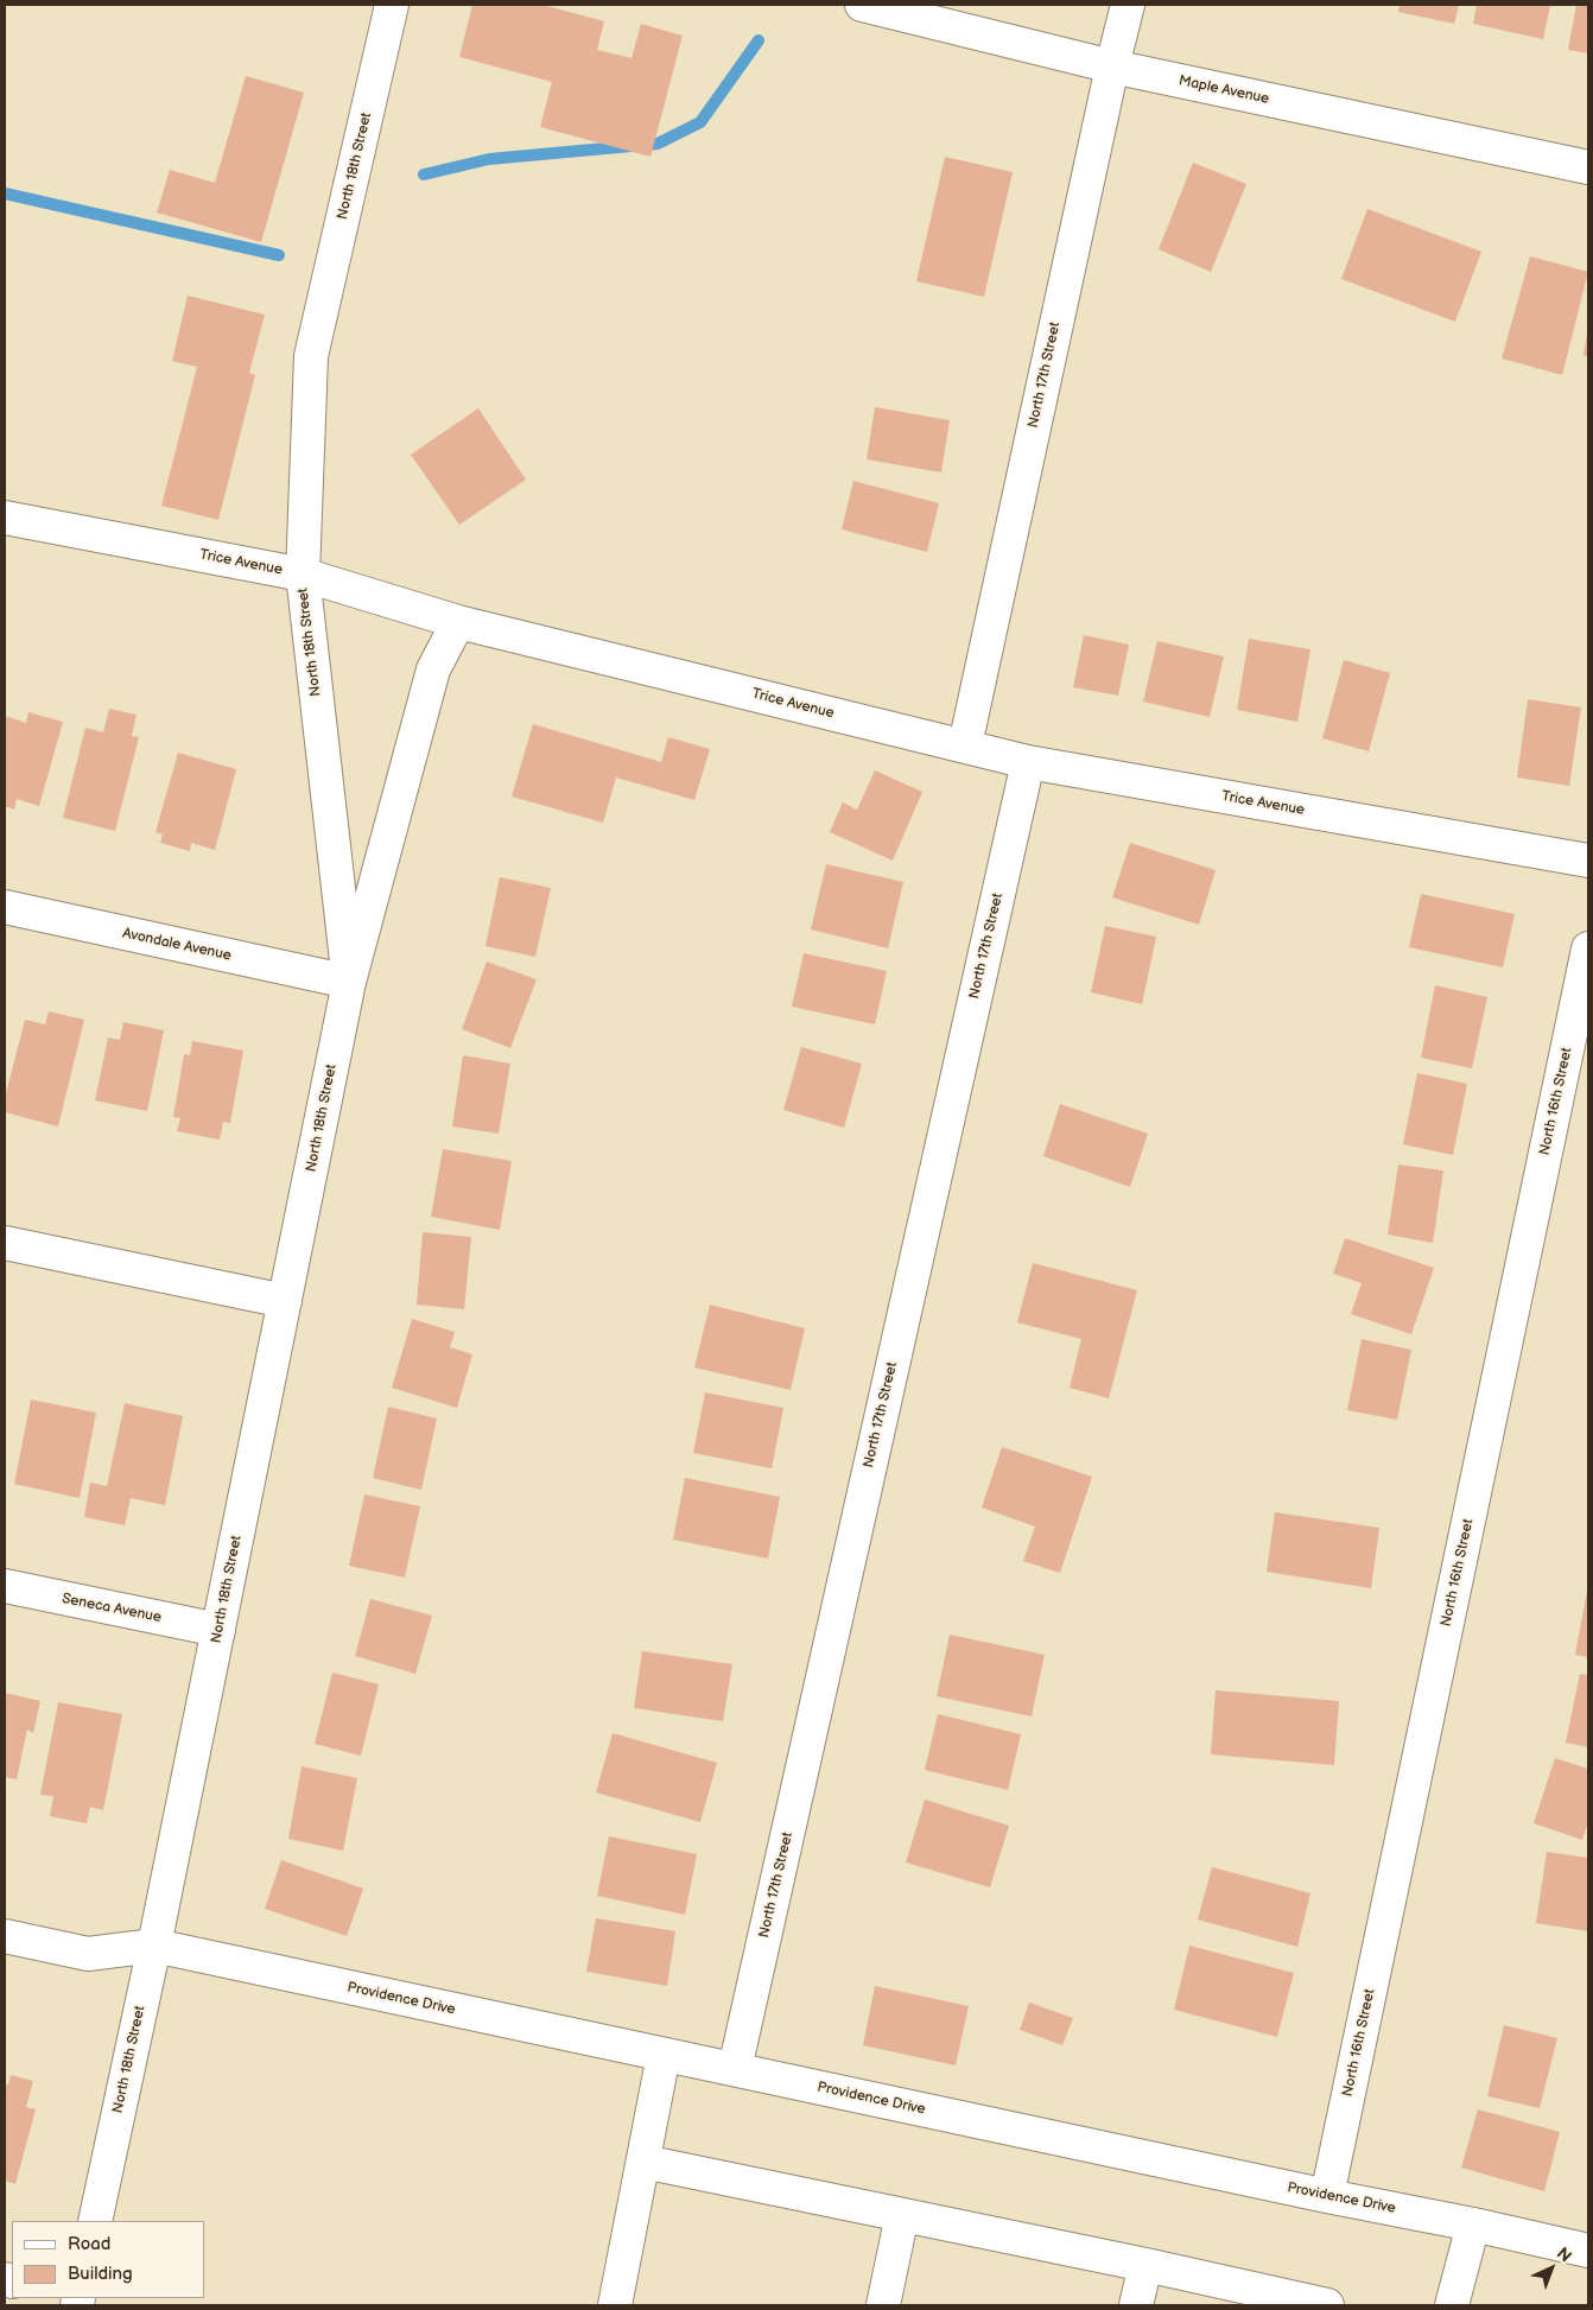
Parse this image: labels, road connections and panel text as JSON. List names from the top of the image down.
{
  "streets": {
    "street": [
      "Maple Avenue",
      "North 18th Street",
      "North 17th Street",
      "Trice Avenue",
      "Avondale Avenue",
      "North 16th Street",
      "Seneca Avenue",
      "Providence Drive"
    ]
  },
  "crossings": [
    ["Maple Avenue", "North 17th Street"],
    ["North 18th Street", "Trice Avenue"],
    ["North 18th Street", "Avondale Avenue"],
    ["North 18th Street", "Seneca Avenue"],
    ["North 18th Street", "Providence Drive"],
    ["North 17th Street", "Trice Avenue"],
    ["North 17th Street", "Providence Drive"],
    ["North 16th Street", "Providence Drive"]
  ],
  "legend": ["Road", "Building"],
  "north": "top right"
}
